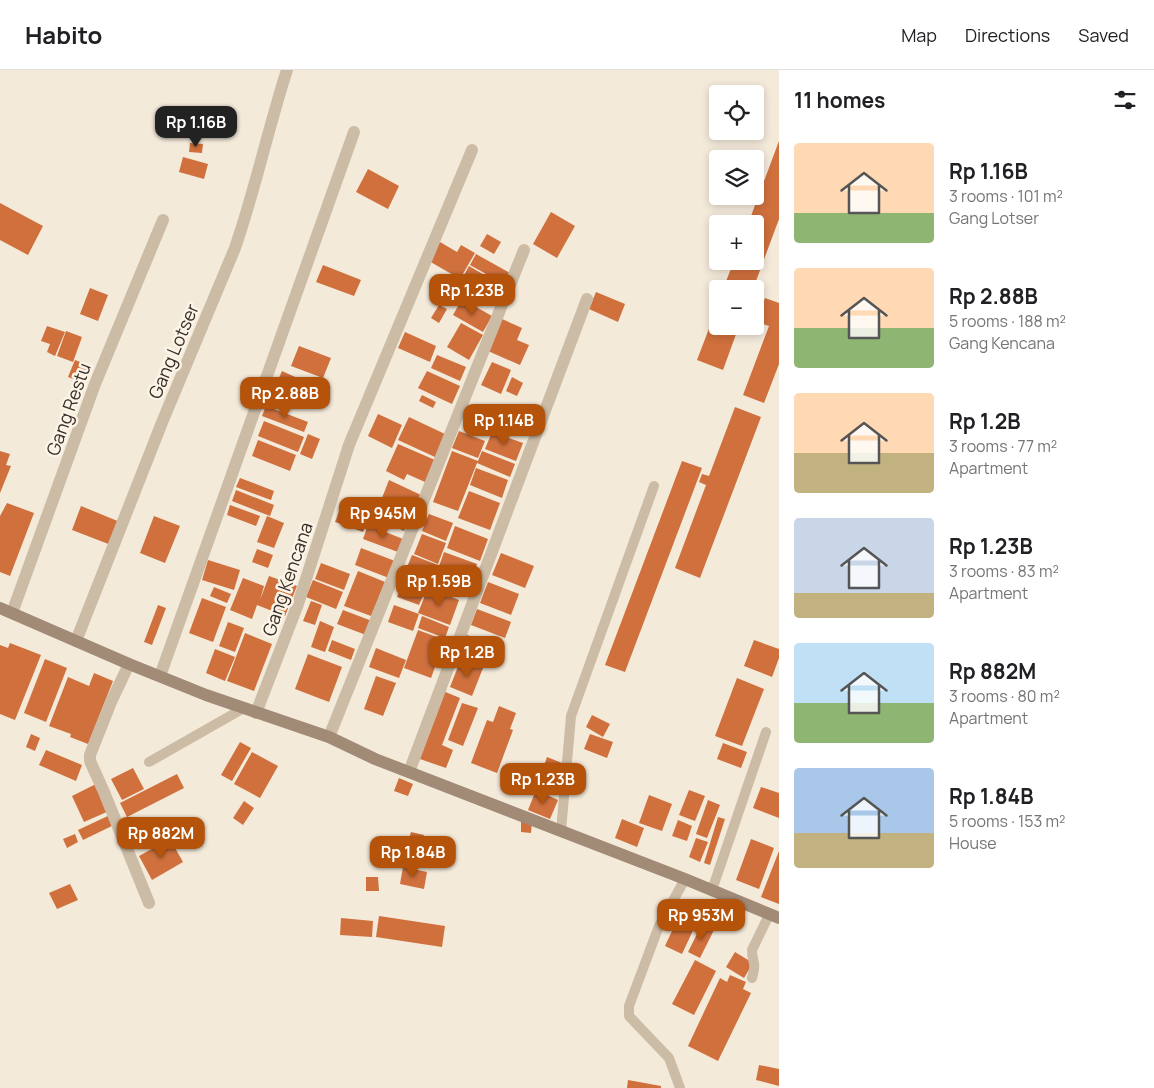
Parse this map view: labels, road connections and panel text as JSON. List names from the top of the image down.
{
  "streets": {
    "street": ["Gang Lotser", "Gang Restu", "Gang Kencana"]
  },
  "page": {
    "header": "Habito",
    "nav": ["Map", "Directions", "Saved"],
    "heading": "11 homes",
    "map_buttons": ["+", "−"],
    "price": [
      "Rp 1.16B",
      "Rp 1.23B",
      "Rp 2.88B",
      "Rp 1.14B",
      "Rp 945M",
      "Rp 1.59B",
      "Rp 1.2B",
      "Rp 1.23B",
      "Rp 882M",
      "Rp 1.84B",
      "Rp 953M"
    ],
    "list": [
      {
        "name": "Rp 1.16B",
        "note": "3 rooms · 101 m² · Gang Lotser"
      },
      {
        "name": "Rp 2.88B",
        "note": "5 rooms · 188 m² · Gang Kencana"
      },
      {
        "name": "Rp 1.2B",
        "note": "3 rooms · 77 m² · Apartment"
      },
      {
        "name": "Rp 1.23B",
        "note": "3 rooms · 83 m² · Apartment"
      },
      {
        "name": "Rp 882M",
        "note": "3 rooms · 80 m² · Apartment"
      },
      {
        "name": "Rp 1.84B",
        "note": "5 rooms · 153 m² · House"
      }
    ]
  }
}
